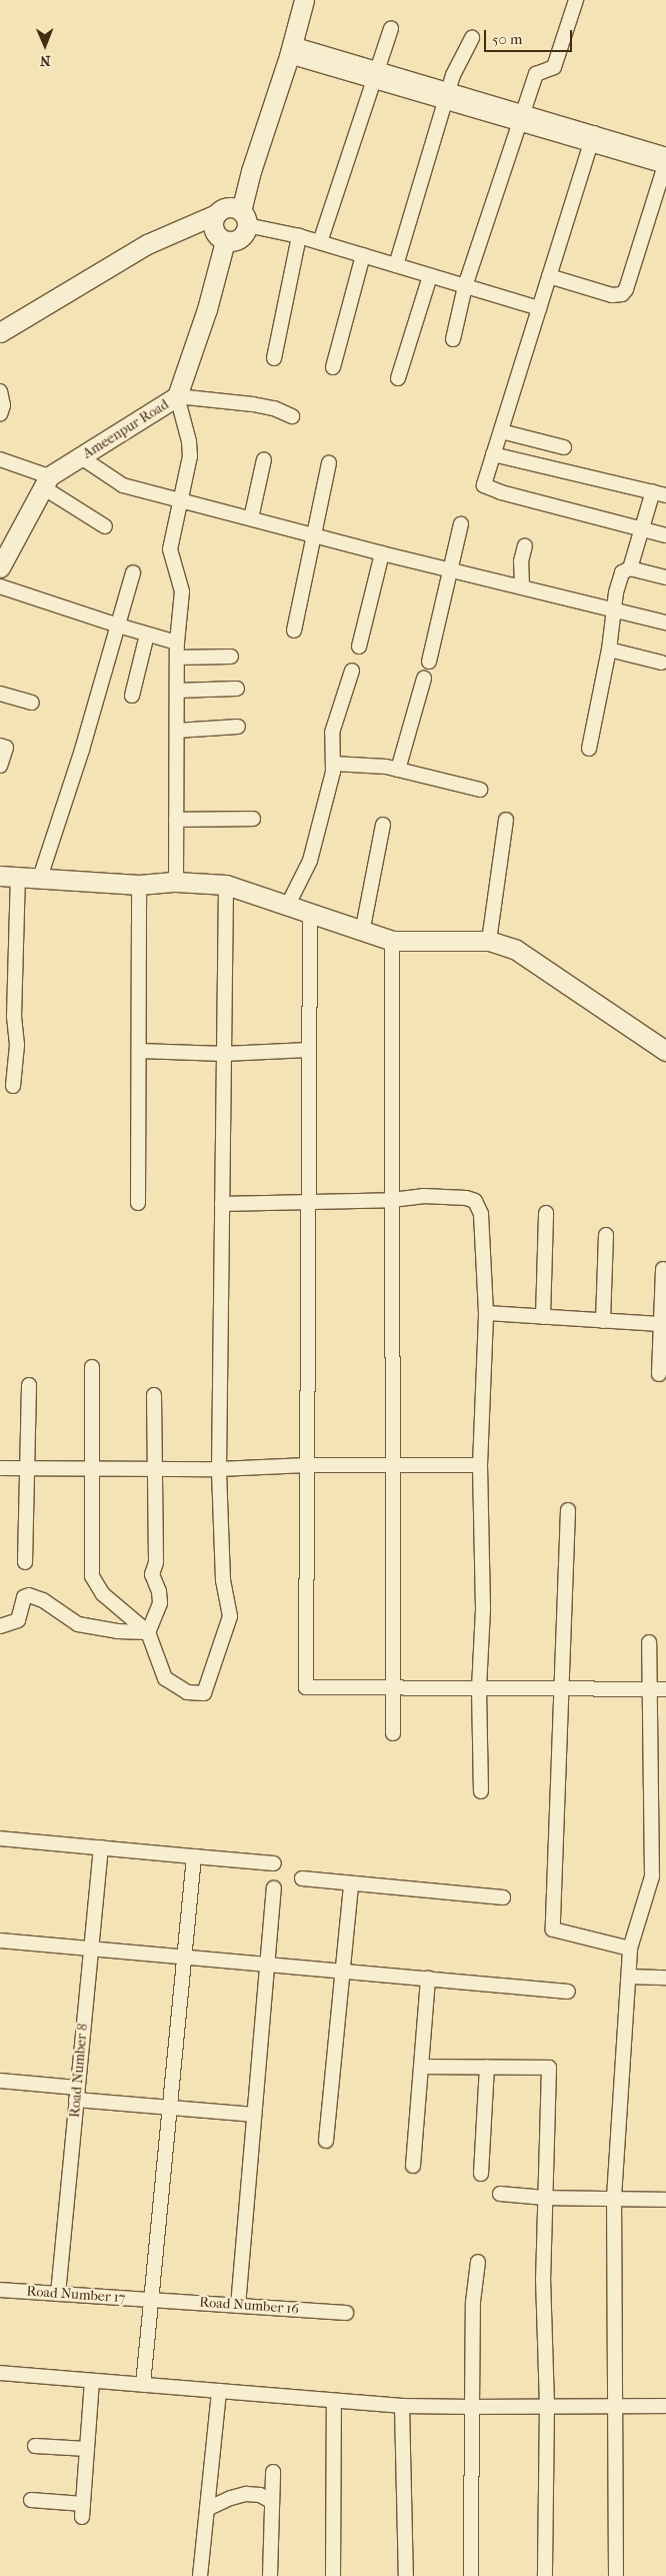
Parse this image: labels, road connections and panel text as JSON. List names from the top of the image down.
{
  "streets": {
    "street": [
      "Ameenpur Road",
      "Road Number 8",
      "Road Number 17",
      "Road Number 16"
    ]
  },
  "crossings": [
    ["Road Number 8", "Road Number 17"],
    ["Road Number 17", "Road Number 16"]
  ],
  "scale_bar": "50 m",
  "north": "bottom"
}
